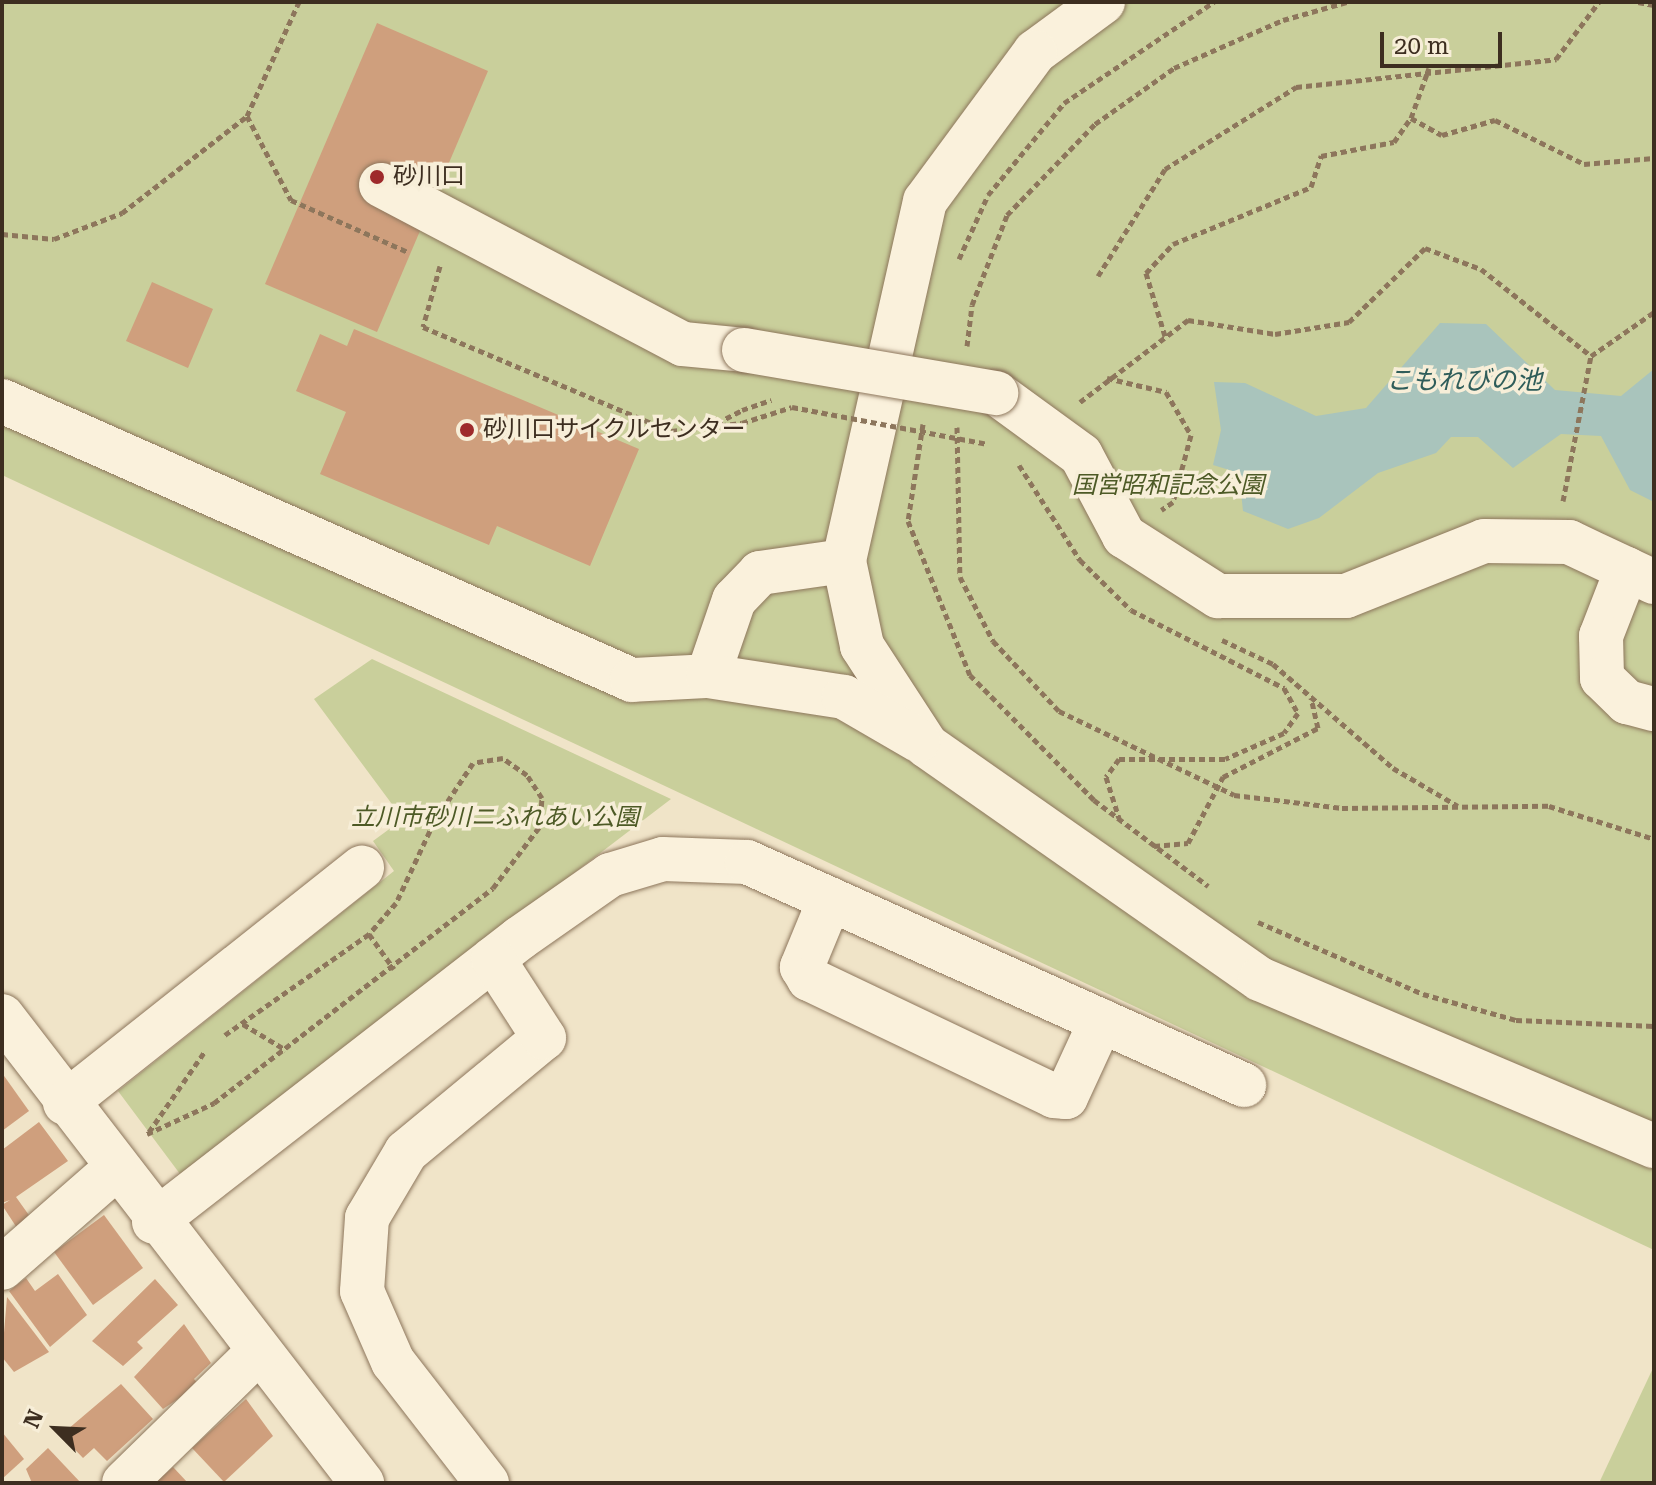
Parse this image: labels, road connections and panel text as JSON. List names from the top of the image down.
{
  "water": ["こもれびの池"],
  "parks": ["国営昭和記念公園", "立川市砂川ニふれあい公園"],
  "places": ["砂川口", "砂川口サイクルセンター"],
  "scale_bar": "20 m",
  "north": "top left"
}
